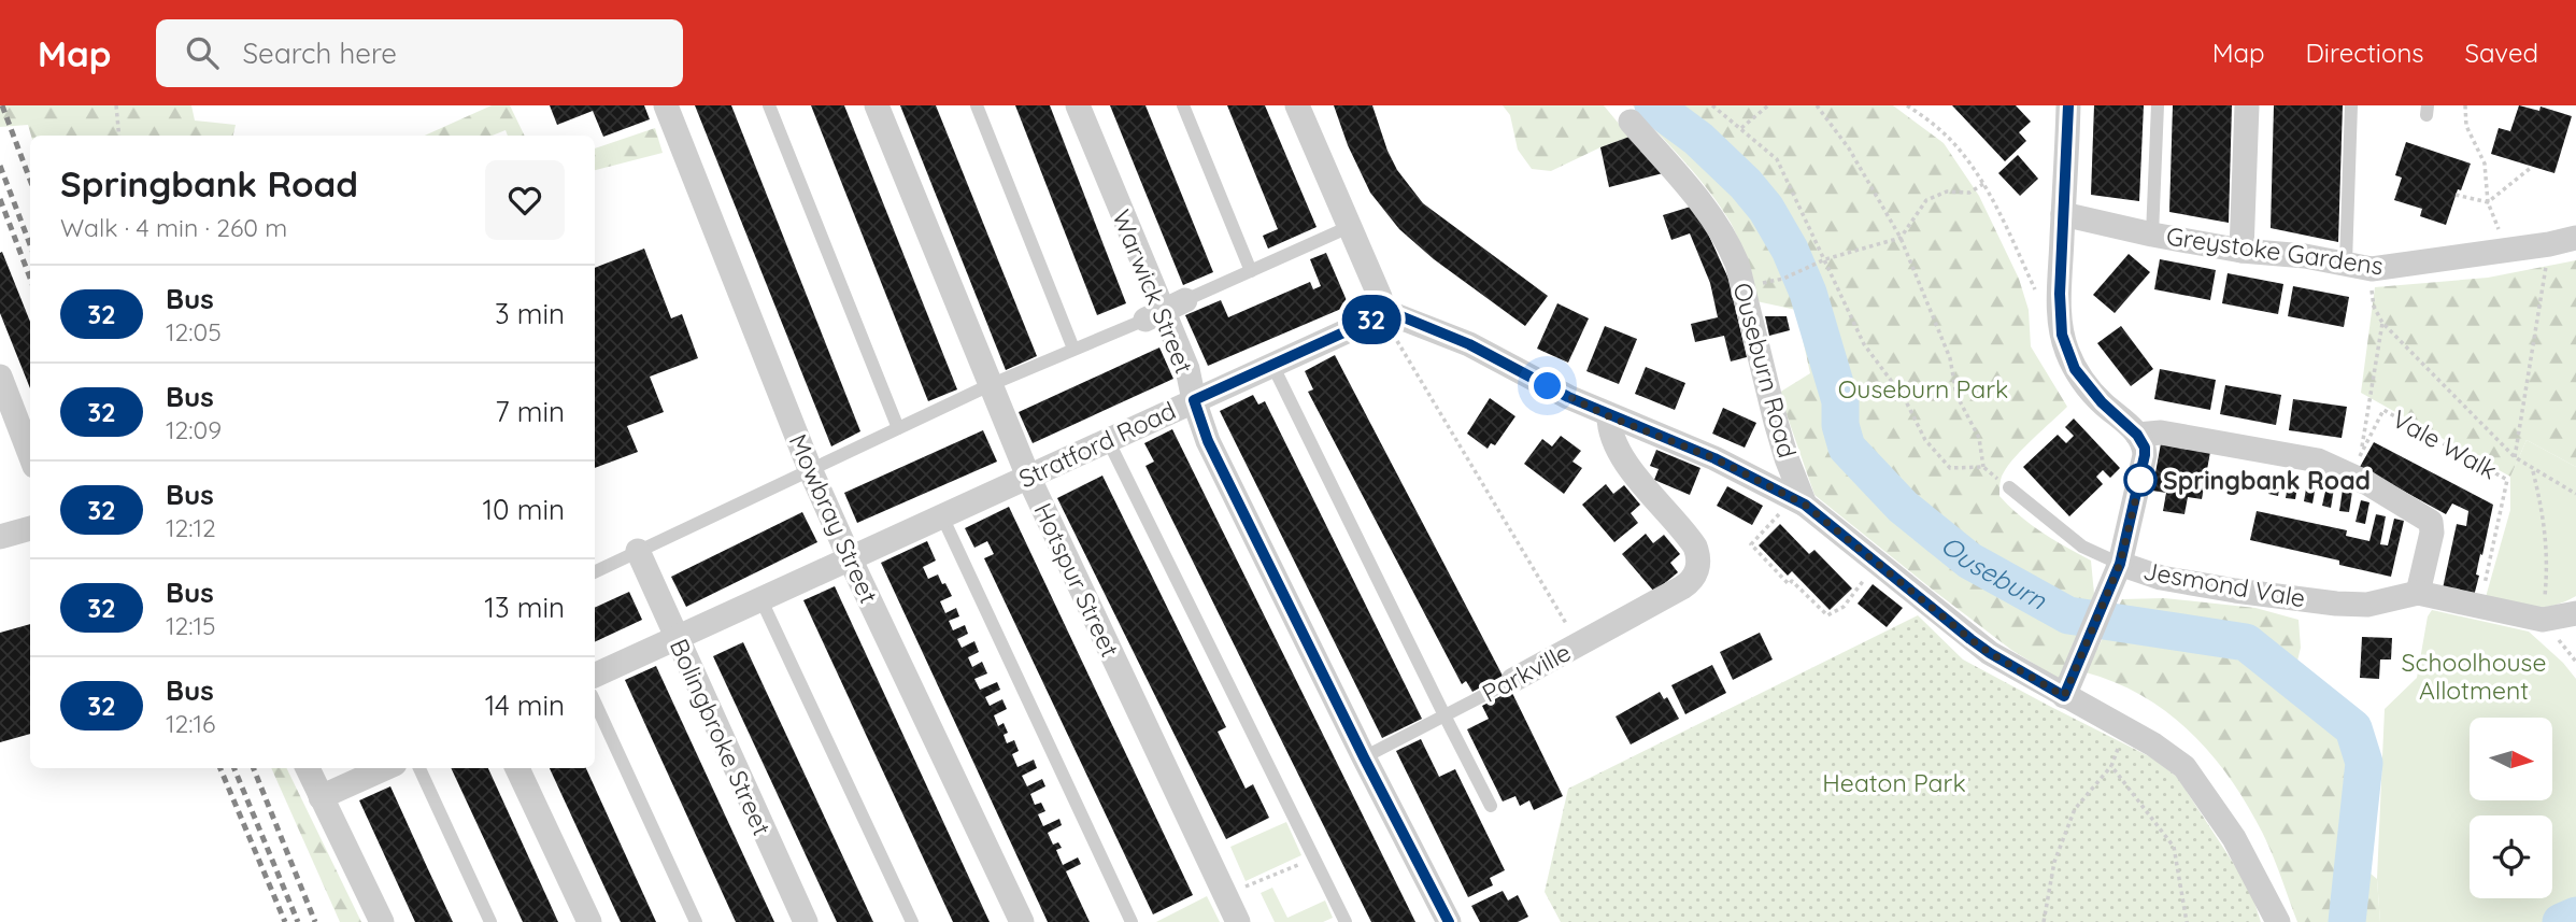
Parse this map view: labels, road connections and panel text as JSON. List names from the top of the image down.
{
  "streets": {
    "street": [
      "Greystoke Gardens",
      "Warwick Street",
      "Ouseburn Road",
      "Stratford Road",
      "Mowbray Street",
      "Hotspur Street",
      "Jesmond Vale",
      "Parkville",
      "Bolingbroke Street"
    ],
    "path": ["Vale Walk"]
  },
  "crossings": [
    ["Warwick Street", "Stratford Road"],
    ["Warwick Street", "Parkville"],
    ["Stratford Road", "Mowbray Street"],
    ["Stratford Road", "Hotspur Street"],
    ["Stratford Road", "Bolingbroke Street"]
  ],
  "water": ["Ouseburn"],
  "parks": ["Ouseburn Park", "Schoolhouse Allotment", "Heaton Park"],
  "places": ["Springbank Road"],
  "lines": ["bus line 32"],
  "north": "right",
  "page": {
    "header": "Map",
    "search": "Search here",
    "nav": ["Map", "Directions", "Saved"],
    "on_map": "32",
    "heading": ["Springbank Road", "Walk · 4 min · 260 m"],
    "list": [
      {
        "mark": "32",
        "name": "Bus",
        "note": "12:05",
        "value": "3 min"
      },
      {
        "mark": "32",
        "name": "Bus",
        "note": "12:09",
        "value": "7 min"
      },
      {
        "mark": "32",
        "name": "Bus",
        "note": "12:12",
        "value": "10 min"
      },
      {
        "mark": "32",
        "name": "Bus",
        "note": "12:15",
        "value": "13 min"
      },
      {
        "mark": "32",
        "name": "Bus",
        "note": "12:16",
        "value": "14 min"
      }
    ]
  }
}
